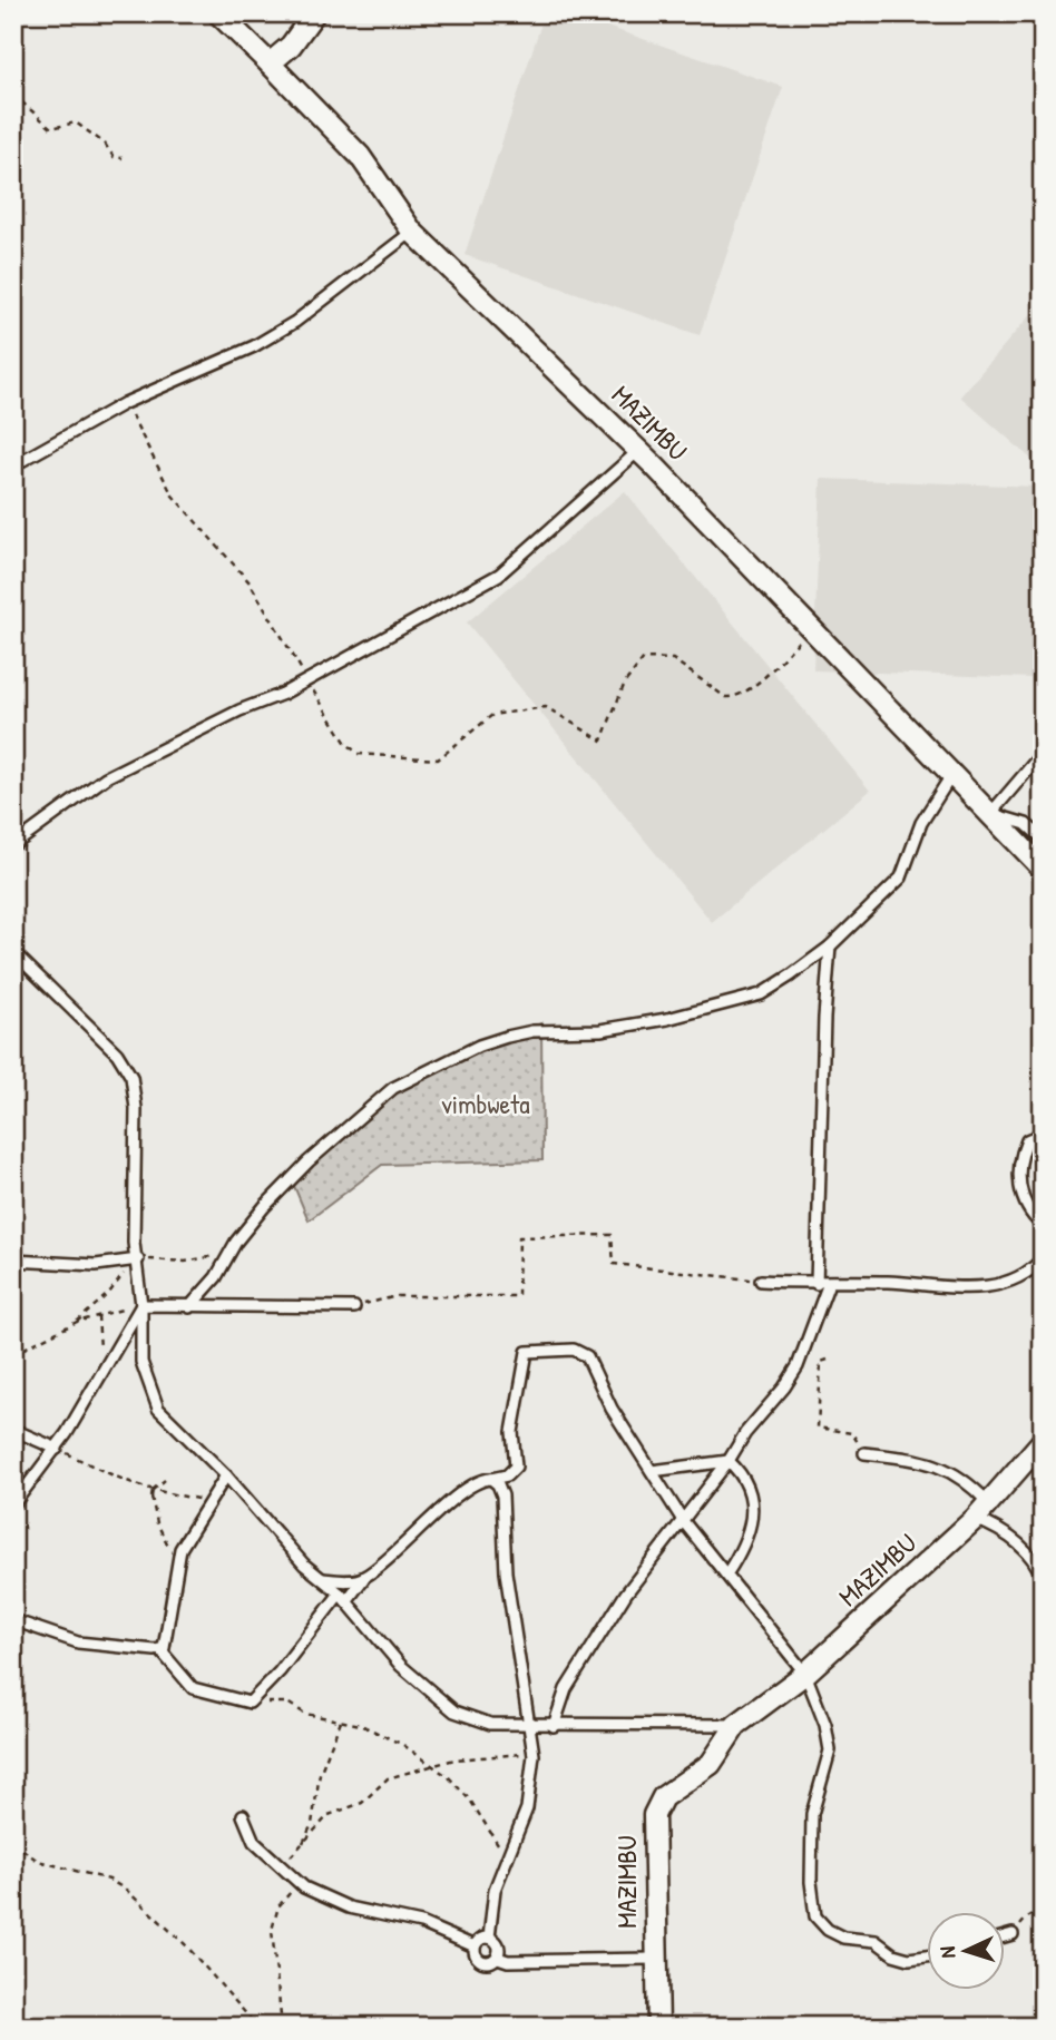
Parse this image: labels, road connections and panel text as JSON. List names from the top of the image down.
{
  "streets": {
    "street": ["MAZIMBU"]
  },
  "parks": ["vimbweta"],
  "north": "left"
}
